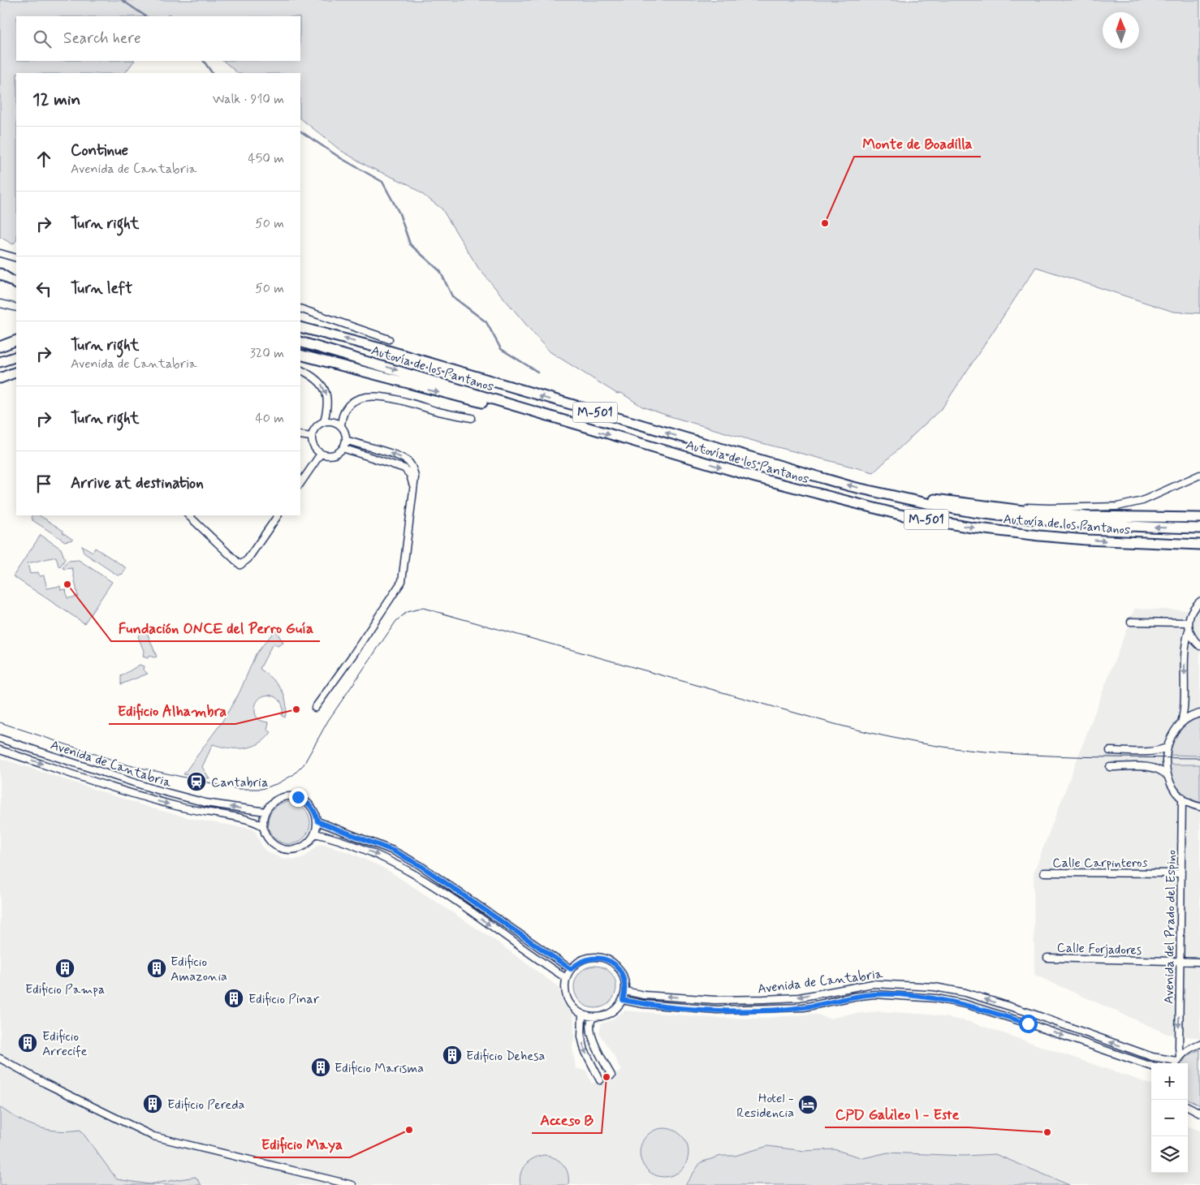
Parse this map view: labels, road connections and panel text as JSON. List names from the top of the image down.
{
  "streets": {
    "highway": ["Autovía de los Pantanos", "M-501"],
    "street": [
      "Avenida de Cantabria",
      "Calle Carpinteros",
      "Avenida del Prado del Espino",
      "Calle Forjadores"
    ]
  },
  "crossings": [
    ["Avenida de Cantabria", "Avenida del Prado del Espino"],
    ["Calle Carpinteros", "Avenida del Prado del Espino"],
    ["Avenida del Prado del Espino", "Calle Forjadores"]
  ],
  "one_way": ["Avenida del Prado del Espino"],
  "places": {
    "other": [
      "Monte de Boadilla",
      "Fundación ONCE del Perro Guía",
      "Edificio Alhambra",
      "Acceso B",
      "Edificio Maya",
      "CPD Galileo I - Este"
    ],
    "station": ["Cantabria"],
    "building": [
      "Edificio Pampa",
      "Edificio Amazonia",
      "Edificio Pinar",
      "Edificio Arrecife",
      "Edificio Dehesa",
      "Edificio Marisma",
      "Edificio Pereda"
    ],
    "hotel": ["Hotel - Residencia"]
  },
  "north": "top",
  "page": {
    "search": "Search here",
    "heading": ["12 min", "Walk · 910 m"],
    "list": [
      ["Continue", "Avenida de Cantabria", "450 m"],
      ["Turn right", "50 m"],
      ["Turn left", "50 m"],
      ["Turn right", "Avenida de Cantabria", "320 m"],
      ["Turn right", "40 m"],
      "Arrive at destination"
    ],
    "map_buttons": ["+", "−"]
  }
}
